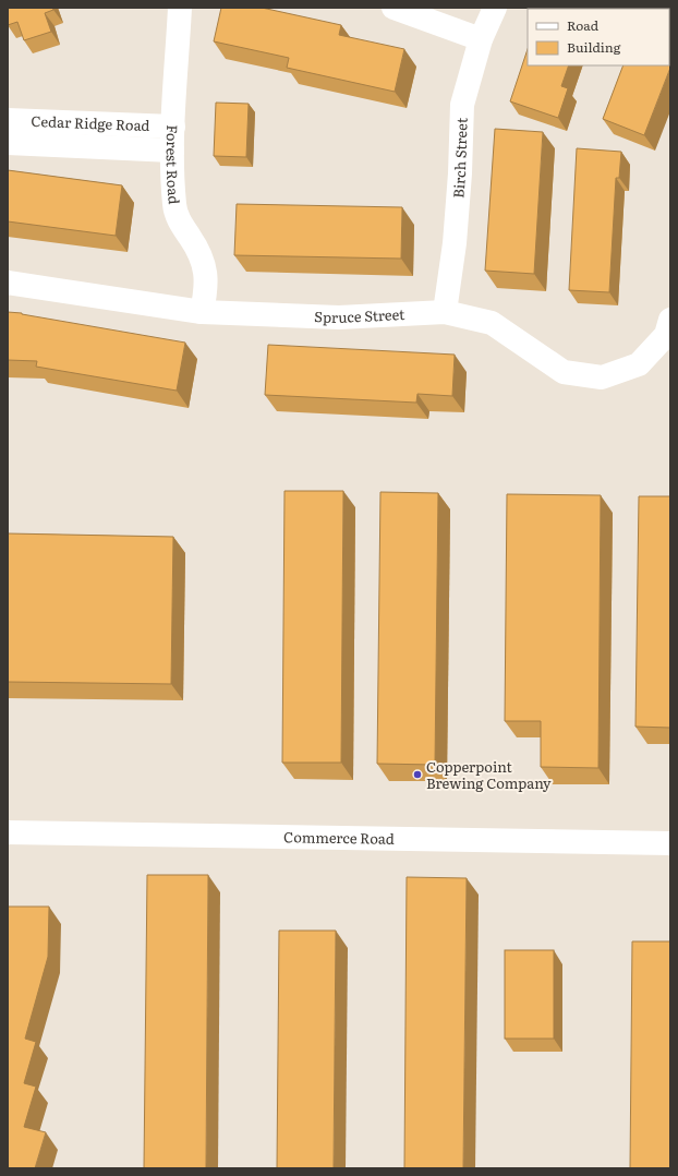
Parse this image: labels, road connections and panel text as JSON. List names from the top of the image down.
{
  "streets": {
    "street": [
      "Cedar Ridge Road",
      "Birch Street",
      "Forest Road",
      "Spruce Street",
      "Commerce Road"
    ]
  },
  "crossings": [
    ["Cedar Ridge Road", "Forest Road"],
    ["Birch Street", "Spruce Street"],
    ["Forest Road", "Spruce Street"]
  ],
  "places": ["Copperpoint Brewing Company"],
  "legend": ["Road", "Building"]
}
